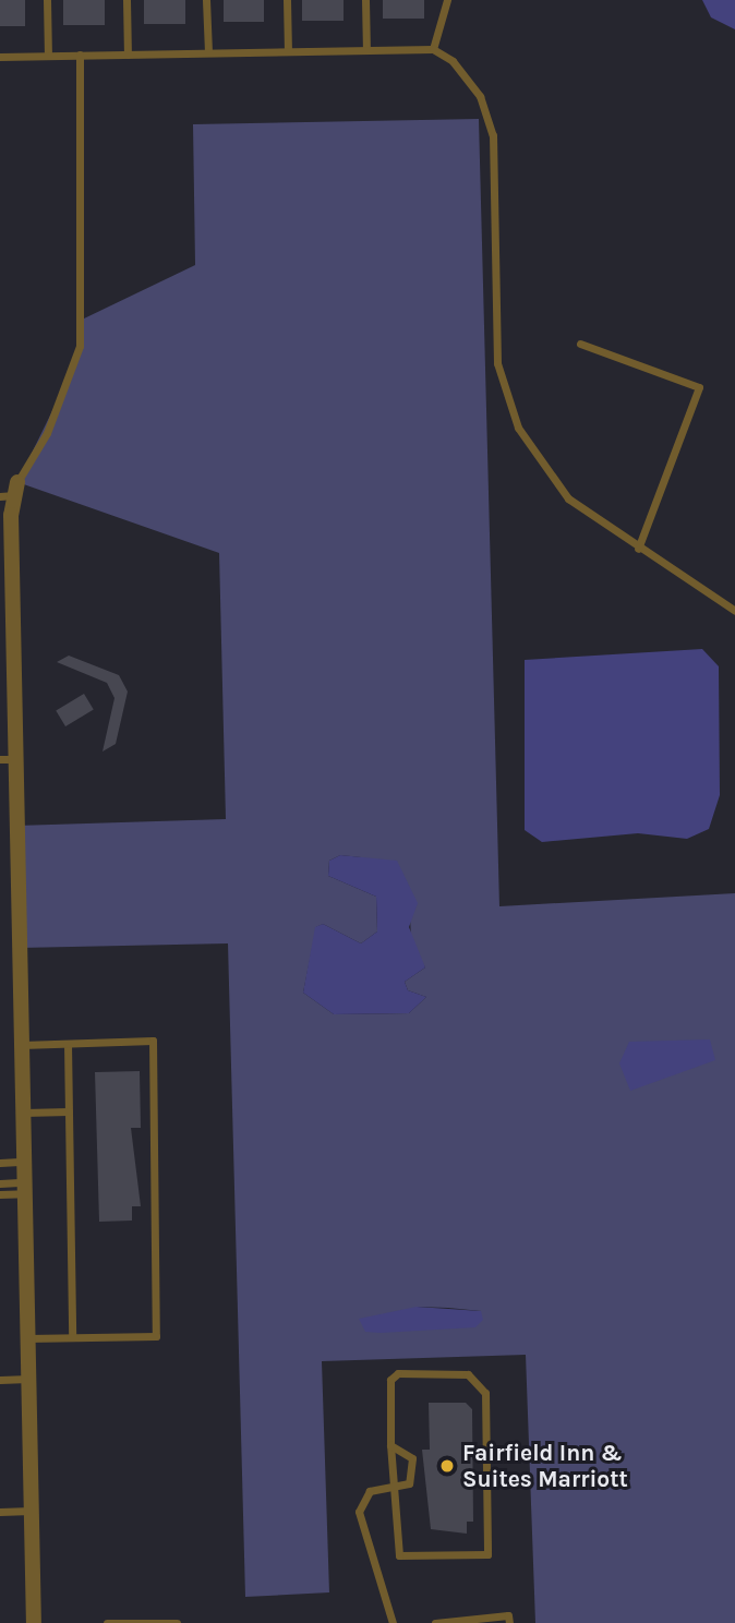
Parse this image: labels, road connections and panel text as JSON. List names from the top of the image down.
{
  "places": ["Fairfield Inn & Suites Marriott"]
}
